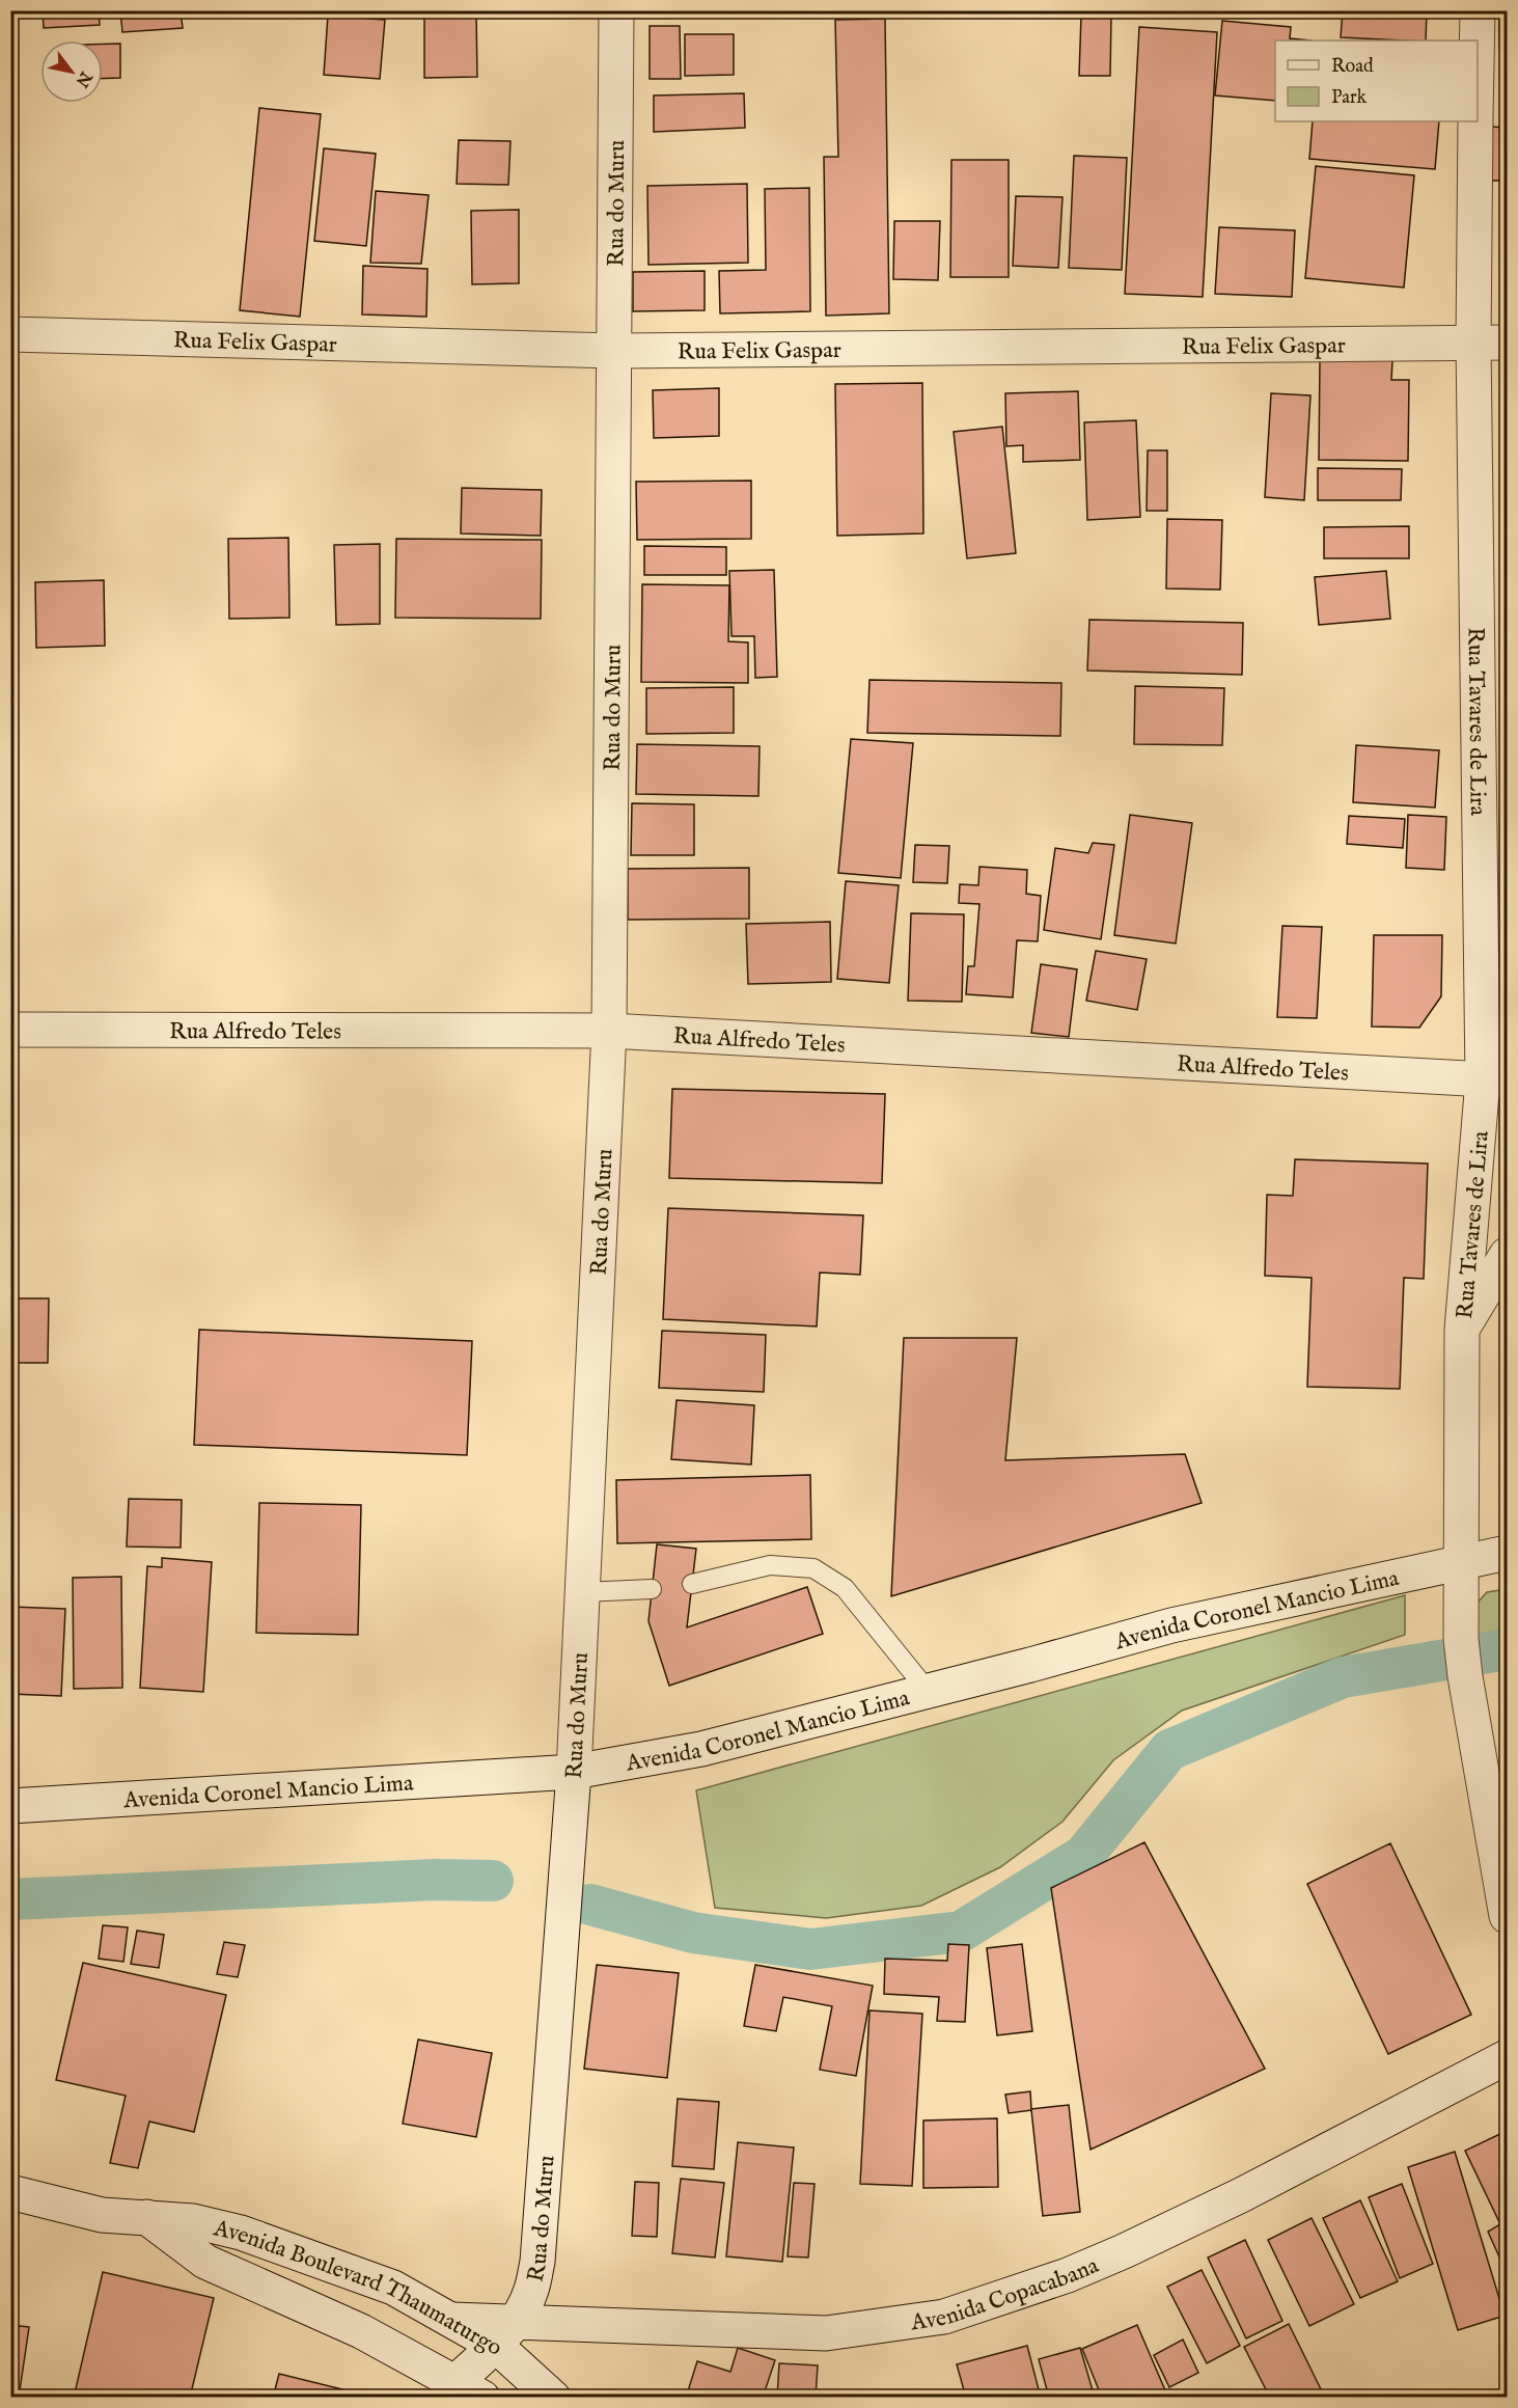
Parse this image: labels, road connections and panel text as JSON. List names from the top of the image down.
{
  "streets": {
    "street": [
      "Rua do Muru",
      "Rua Felix Gaspar",
      "Rua Tavares de Lira",
      "Rua Alfredo Teles",
      "Avenida Coronel Mancio Lima",
      "Avenida Boulevard Thaumaturgo",
      "Avenida Copacabana"
    ]
  },
  "crossings": [
    ["Rua do Muru", "Rua Felix Gaspar"],
    ["Rua do Muru", "Rua Alfredo Teles"],
    ["Rua do Muru", "Avenida Coronel Mancio Lima"],
    ["Rua do Muru", "Avenida Boulevard Thaumaturgo"],
    ["Rua do Muru", "Avenida Copacabana"],
    ["Rua Felix Gaspar", "Rua Tavares de Lira"],
    ["Rua Tavares de Lira", "Rua Alfredo Teles"],
    ["Rua Tavares de Lira", "Avenida Coronel Mancio Lima"],
    ["Avenida Boulevard Thaumaturgo", "Avenida Copacabana"]
  ],
  "legend": ["Road", "Park"],
  "north": "bottom right"
}
